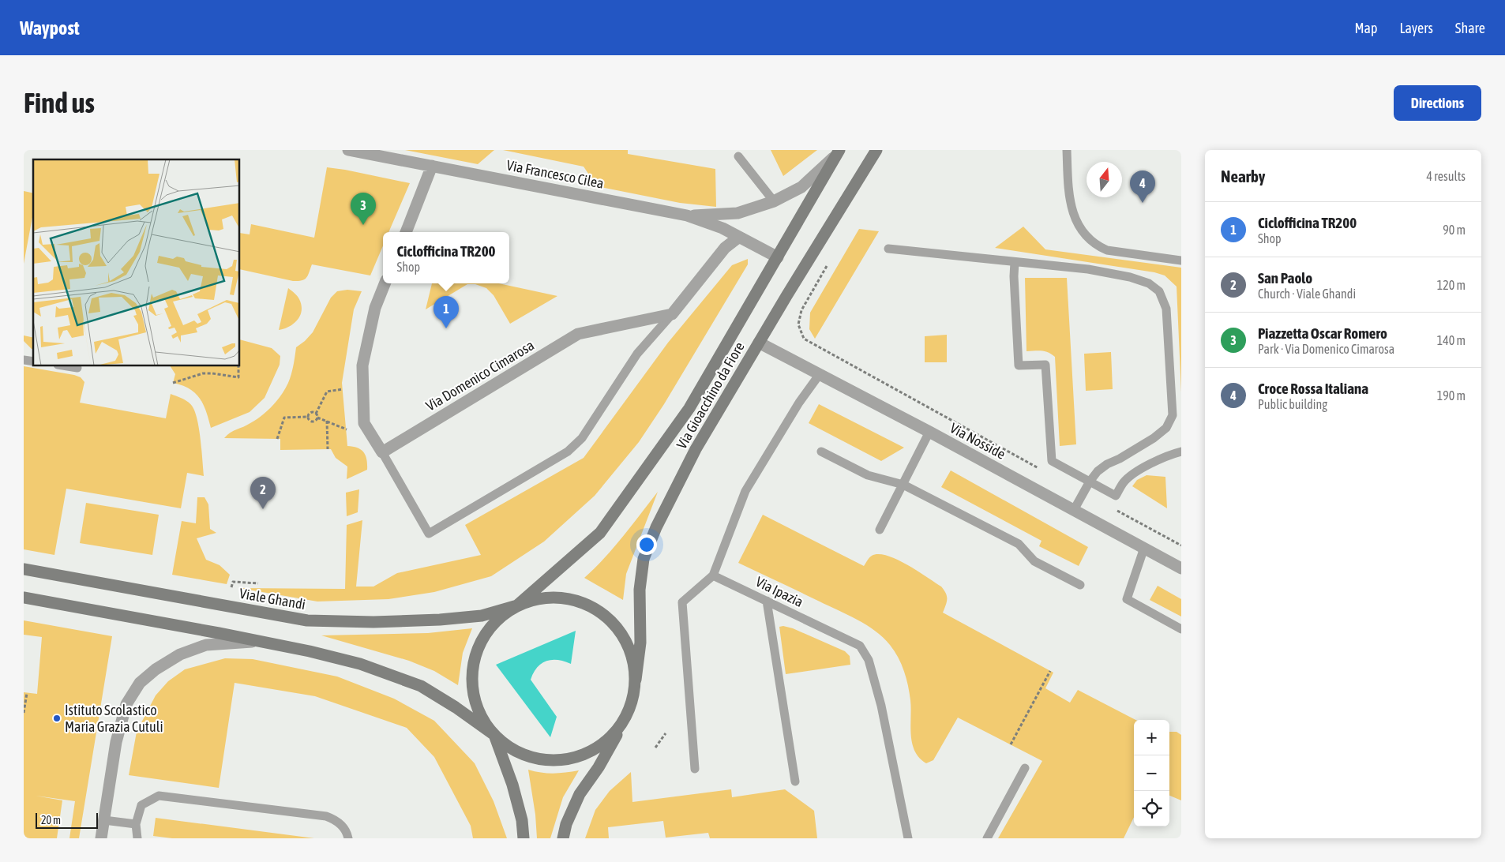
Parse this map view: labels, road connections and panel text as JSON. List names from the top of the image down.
{
  "streets": {
    "main road": ["Via Gioacchino da Fiore", "Viale Ghandi"],
    "street": ["Via Francesco Cilea", "Via Domenico Cimarosa", "Via Nosside"],
    "lane": ["Via Ipazia"]
  },
  "crossings": [
    ["Via Gioacchino da Fiore", "Via Nosside"],
    ["Via Gioacchino da Fiore", "Viale Ghandi"]
  ],
  "places": ["Istituto Scolastico Maria Grazia Cutuli"],
  "scale_bar": "20 m",
  "north": "top",
  "page": {
    "header": "Waypost",
    "nav": ["Map", "Layers", "Share"],
    "buttons": "Directions",
    "title": "Find us",
    "heading": ["Nearby", "4 results"],
    "pins": [
      "4",
      "3",
      "1",
      "2"
    ],
    "list": [
      {
        "mark": "1",
        "name": "Ciclofficina TR200",
        "note": "Shop",
        "value": "90 m"
      },
      {
        "mark": "2",
        "name": "San Paolo",
        "note": "Church · Viale Ghandi",
        "value": "120 m"
      },
      {
        "mark": "3",
        "name": "Piazzetta Oscar Romero",
        "note": "Park · Via Domenico Cimarosa",
        "value": "140 m"
      },
      {
        "mark": "4",
        "name": "Croce Rossa Italiana",
        "note": "Public building",
        "value": "190 m"
      }
    ],
    "popup": ["Ciclofficina TR200", "Shop"],
    "map_buttons": ["+", "−"],
    "scale": "20 m"
  }
}
